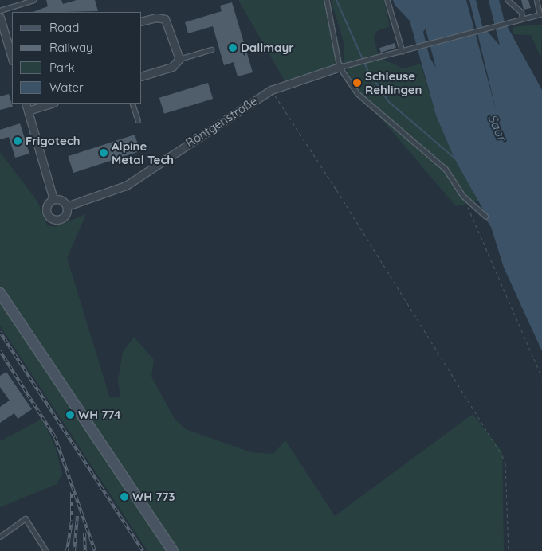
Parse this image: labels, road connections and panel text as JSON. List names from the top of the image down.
{
  "streets": {
    "street": ["Röntgenstraße"]
  },
  "water": ["Saar"],
  "places": [
    "Dallmayr",
    "Schleuse Rehlingen",
    "Frigotech",
    "Alpine Metal Tech",
    "WH 774",
    "WH 773"
  ],
  "legend": [
    "Road",
    "Railway",
    "Park",
    "Water"
  ]
}
